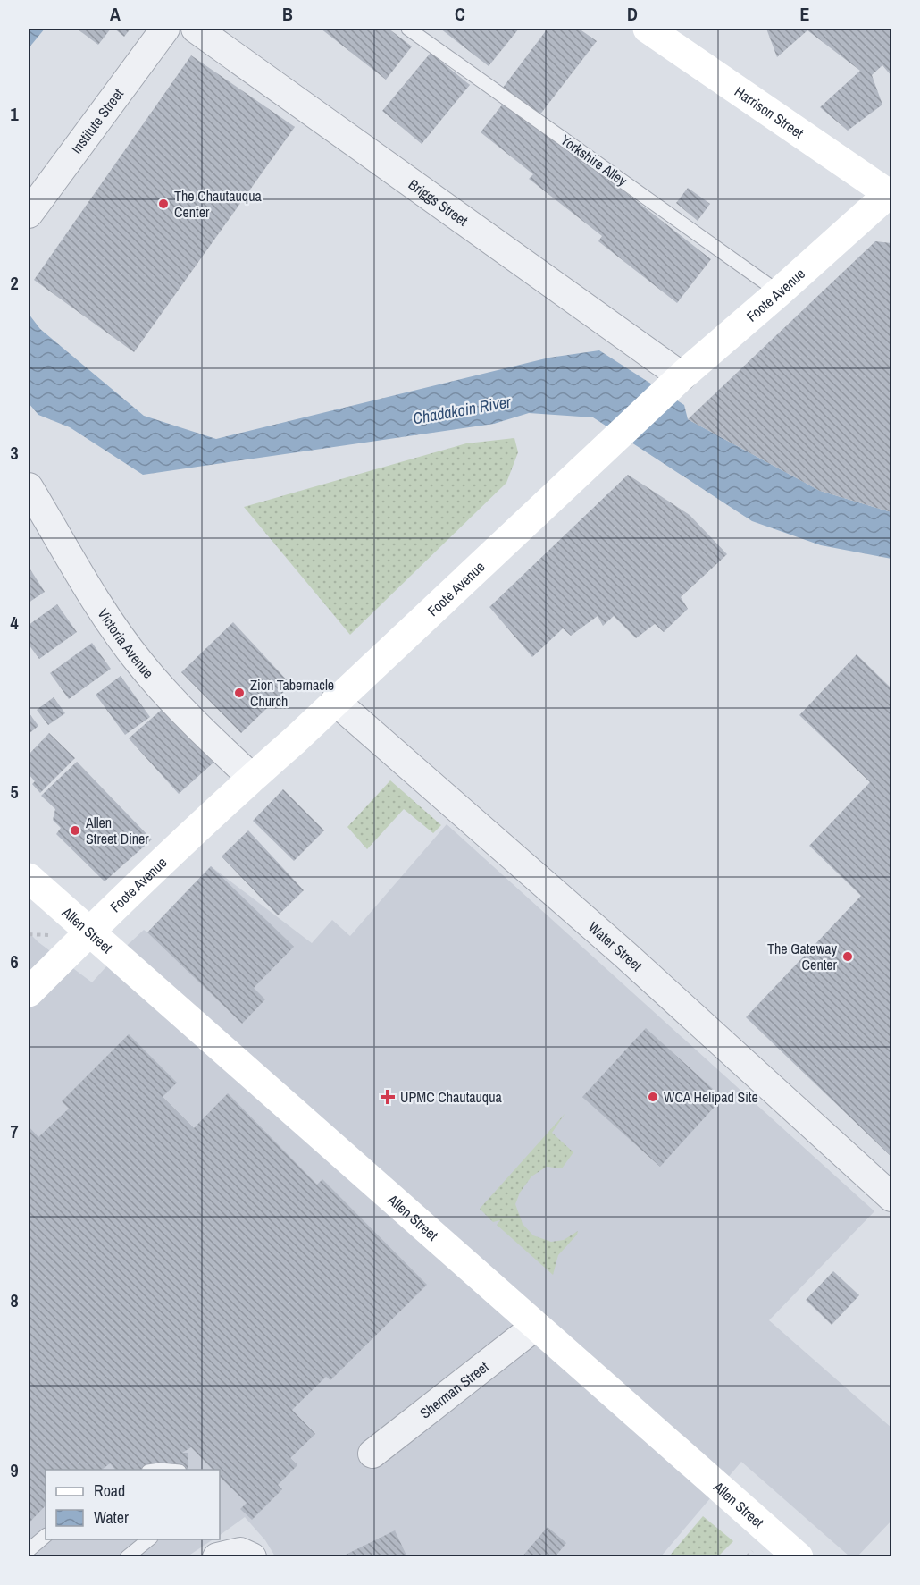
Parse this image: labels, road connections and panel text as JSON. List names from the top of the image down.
{
  "streets": {
    "street": [
      "Harrison Street",
      "Institute Street",
      "Briggs Street",
      "Foote Avenue",
      "Victoria Avenue",
      "Allen Street",
      "Water Street",
      "Sherman Street"
    ],
    "lane": ["Yorkshire Alley"]
  },
  "crossings": [
    ["Harrison Street", "Foote Avenue"],
    ["Yorkshire Alley", "Foote Avenue"],
    ["Briggs Street", "Foote Avenue"],
    ["Foote Avenue", "Victoria Avenue"],
    ["Foote Avenue", "Allen Street"],
    ["Foote Avenue", "Water Street"],
    ["Allen Street", "Sherman Street"]
  ],
  "water": ["Chadakoin River"],
  "places": {
    "other": [
      "The Chautauqua Center",
      "Zion Tabernacle Church",
      "Allen Street Diner",
      "The Gateway Center",
      "WCA Helipad Site"
    ],
    "health": ["UPMC Chautauqua"]
  },
  "legend": ["Road", "Water"],
  "grid": {
    "columns": [
      "A",
      "B",
      "C",
      "D",
      "E"
    ],
    "rows": [
      "1",
      "2",
      "3",
      "4",
      "5",
      "6",
      "7",
      "8",
      "9"
    ]
  }
}
